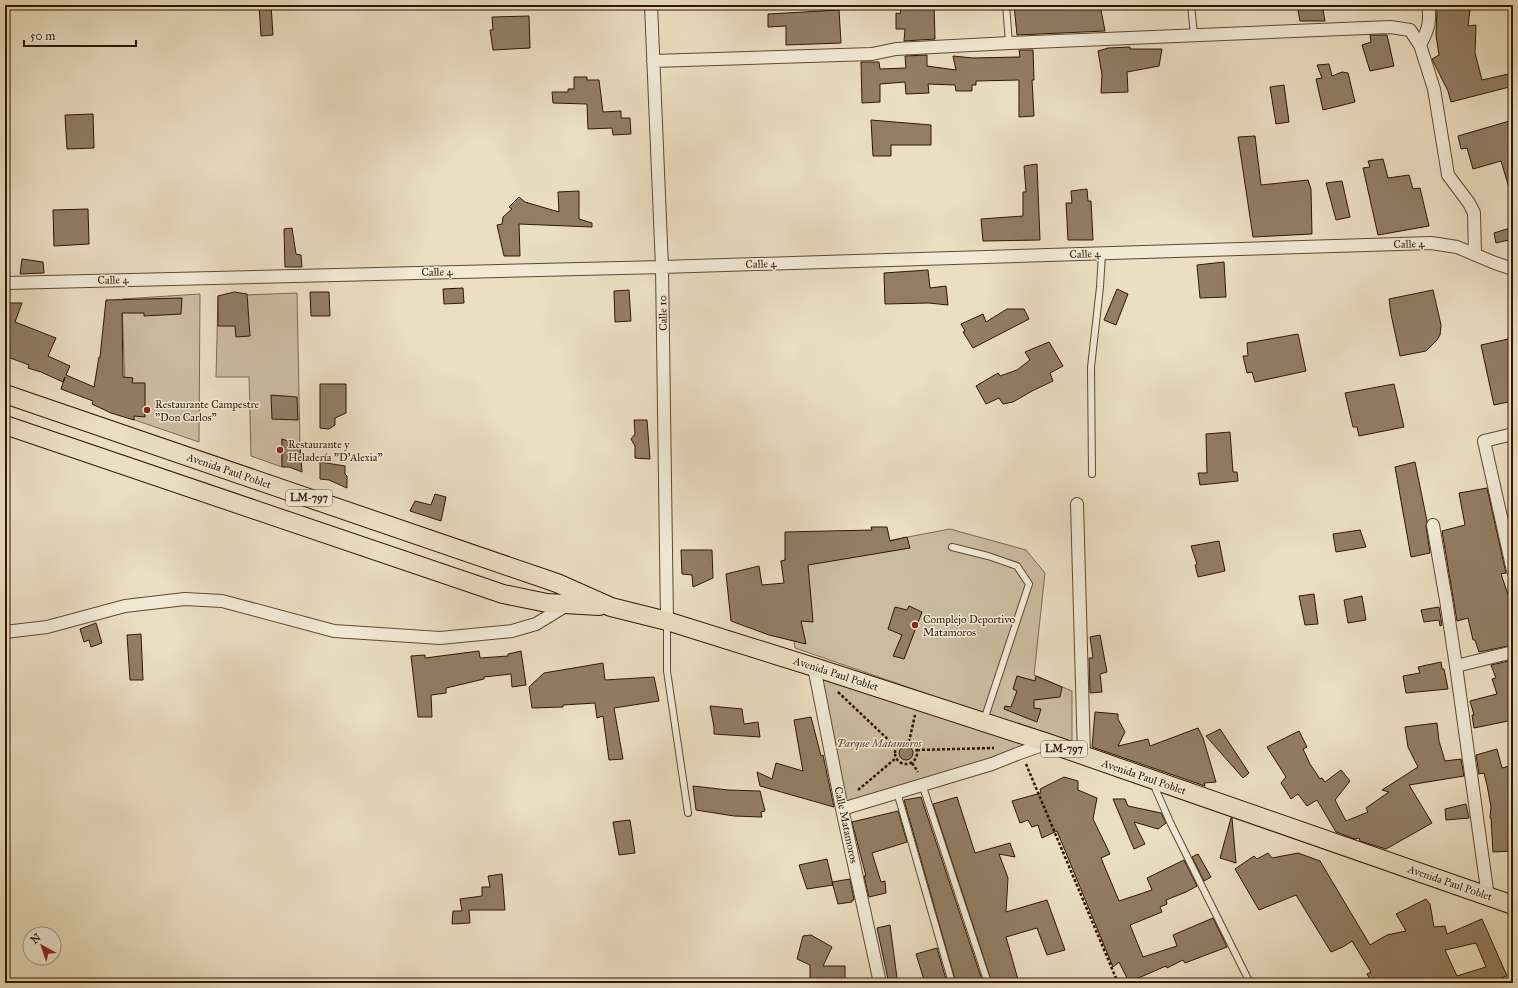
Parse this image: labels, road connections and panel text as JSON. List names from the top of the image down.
{
  "streets": {
    "main road": ["Avenida Paul Poblet", "LM-797"],
    "street": ["Calle 4", "Calle 10", "Calle Matamoros"]
  },
  "crossings": [
    ["Calle 4", "Calle 10"],
    ["Calle 10", "Avenida Paul Poblet"],
    ["Avenida Paul Poblet", "Calle Matamoros"]
  ],
  "parks": ["Parque Matamoros"],
  "places": ["Restaurante Campestre \"Don Carlos\"", "Restaurante y Heladería \"D'Alexia\"", "Complejo Deportivo Matamoros"],
  "scale_bar": "50 m",
  "north": "top left"
}
